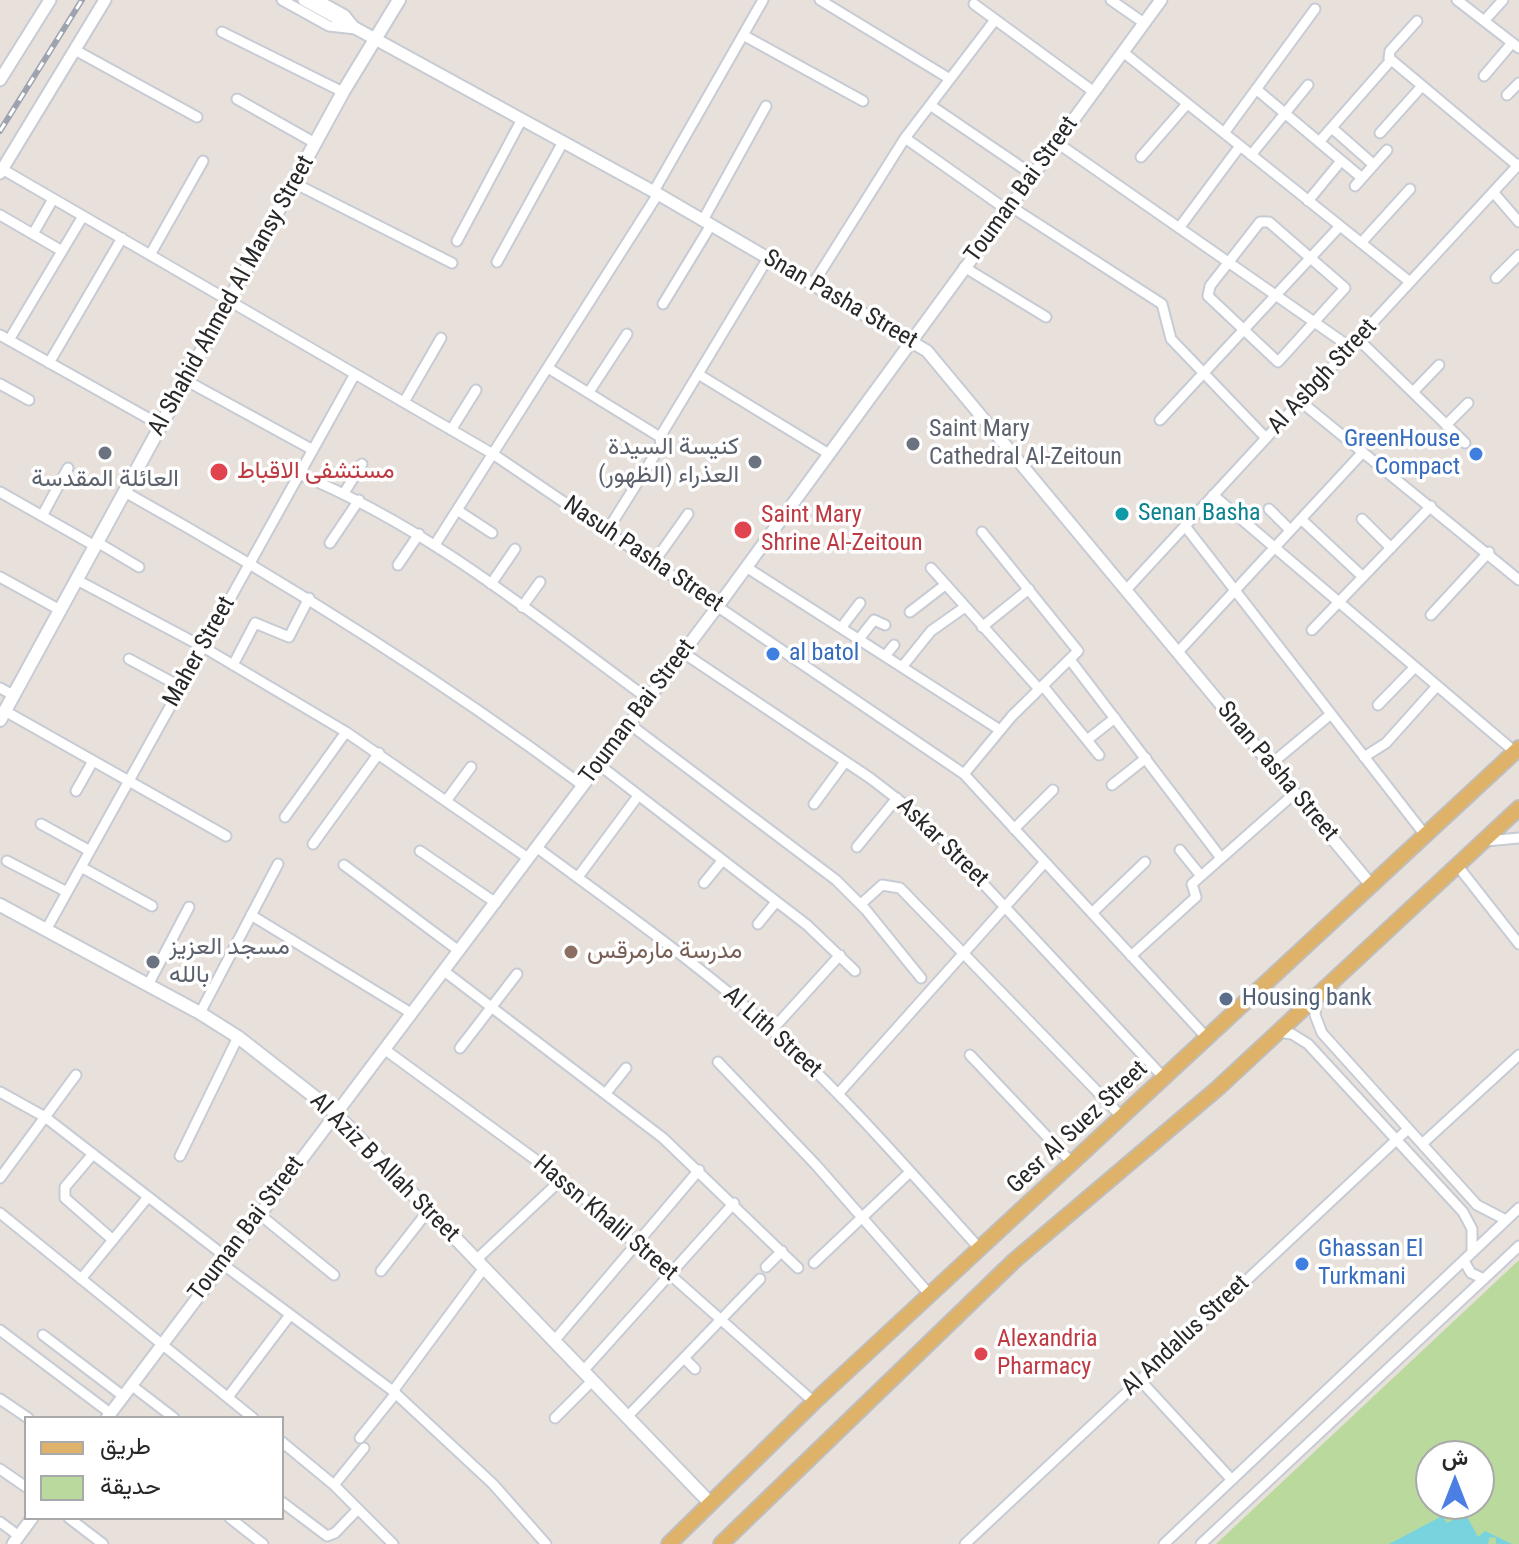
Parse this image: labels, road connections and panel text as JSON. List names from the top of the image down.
{
  "streets": {
    "main road": ["Al Shahid Ahmed Al Mansy Street", "Gesr Al Suez Street", "Al Aziz B Allah Street"],
    "street": [
      "Touman Bai Street",
      "Snan Pasha Street",
      "Al Asbgh Street",
      "Nasuh Pasha Street",
      "Maher Street",
      "Askar Street",
      "Al Lith Street",
      "Hassn Khalil Street",
      "Al Andalus Street"
    ]
  },
  "crossings": [
    ["Touman Bai Street", "Snan Pasha Street"],
    ["Touman Bai Street", "Nasuh Pasha Street"],
    ["Touman Bai Street", "Askar Street"],
    ["Touman Bai Street", "Al Lith Street"],
    ["Touman Bai Street", "Al Aziz B Allah Street"],
    ["Touman Bai Street", "Hassn Khalil Street"],
    ["Al Shahid Ahmed Al Mansy Street", "Snan Pasha Street"],
    ["Al Shahid Ahmed Al Mansy Street", "Nasuh Pasha Street"],
    ["Snan Pasha Street", "Al Asbgh Street"],
    ["Snan Pasha Street", "Gesr Al Suez Street"],
    ["Nasuh Pasha Street", "Maher Street"],
    ["Nasuh Pasha Street", "Gesr Al Suez Street"],
    ["Maher Street", "Al Aziz B Allah Street"],
    ["Askar Street", "Gesr Al Suez Street"],
    ["Al Lith Street", "Gesr Al Suez Street"],
    ["Gesr Al Suez Street", "Al Aziz B Allah Street"],
    ["Gesr Al Suez Street", "Hassn Khalil Street"]
  ],
  "places": [
    "Saint Mary Cathedral Al-Zeitoun",
    "العائلة المقدسة",
    "GreenHouse Compact",
    "كنيسة السيدة العذراء (الظهور)",
    "مستشفى الاقباط",
    "Senan Basha",
    "Saint Mary Shrine Al-Zeitoun",
    "al batol",
    "مدرسة مارمرقس",
    "مسجد العزيز بالله",
    "Housing bank",
    "Ghassan El Turkmani",
    "Alexandria Pharmacy"
  ],
  "legend": ["طريق", "حديقة"],
  "north": "top"
}
